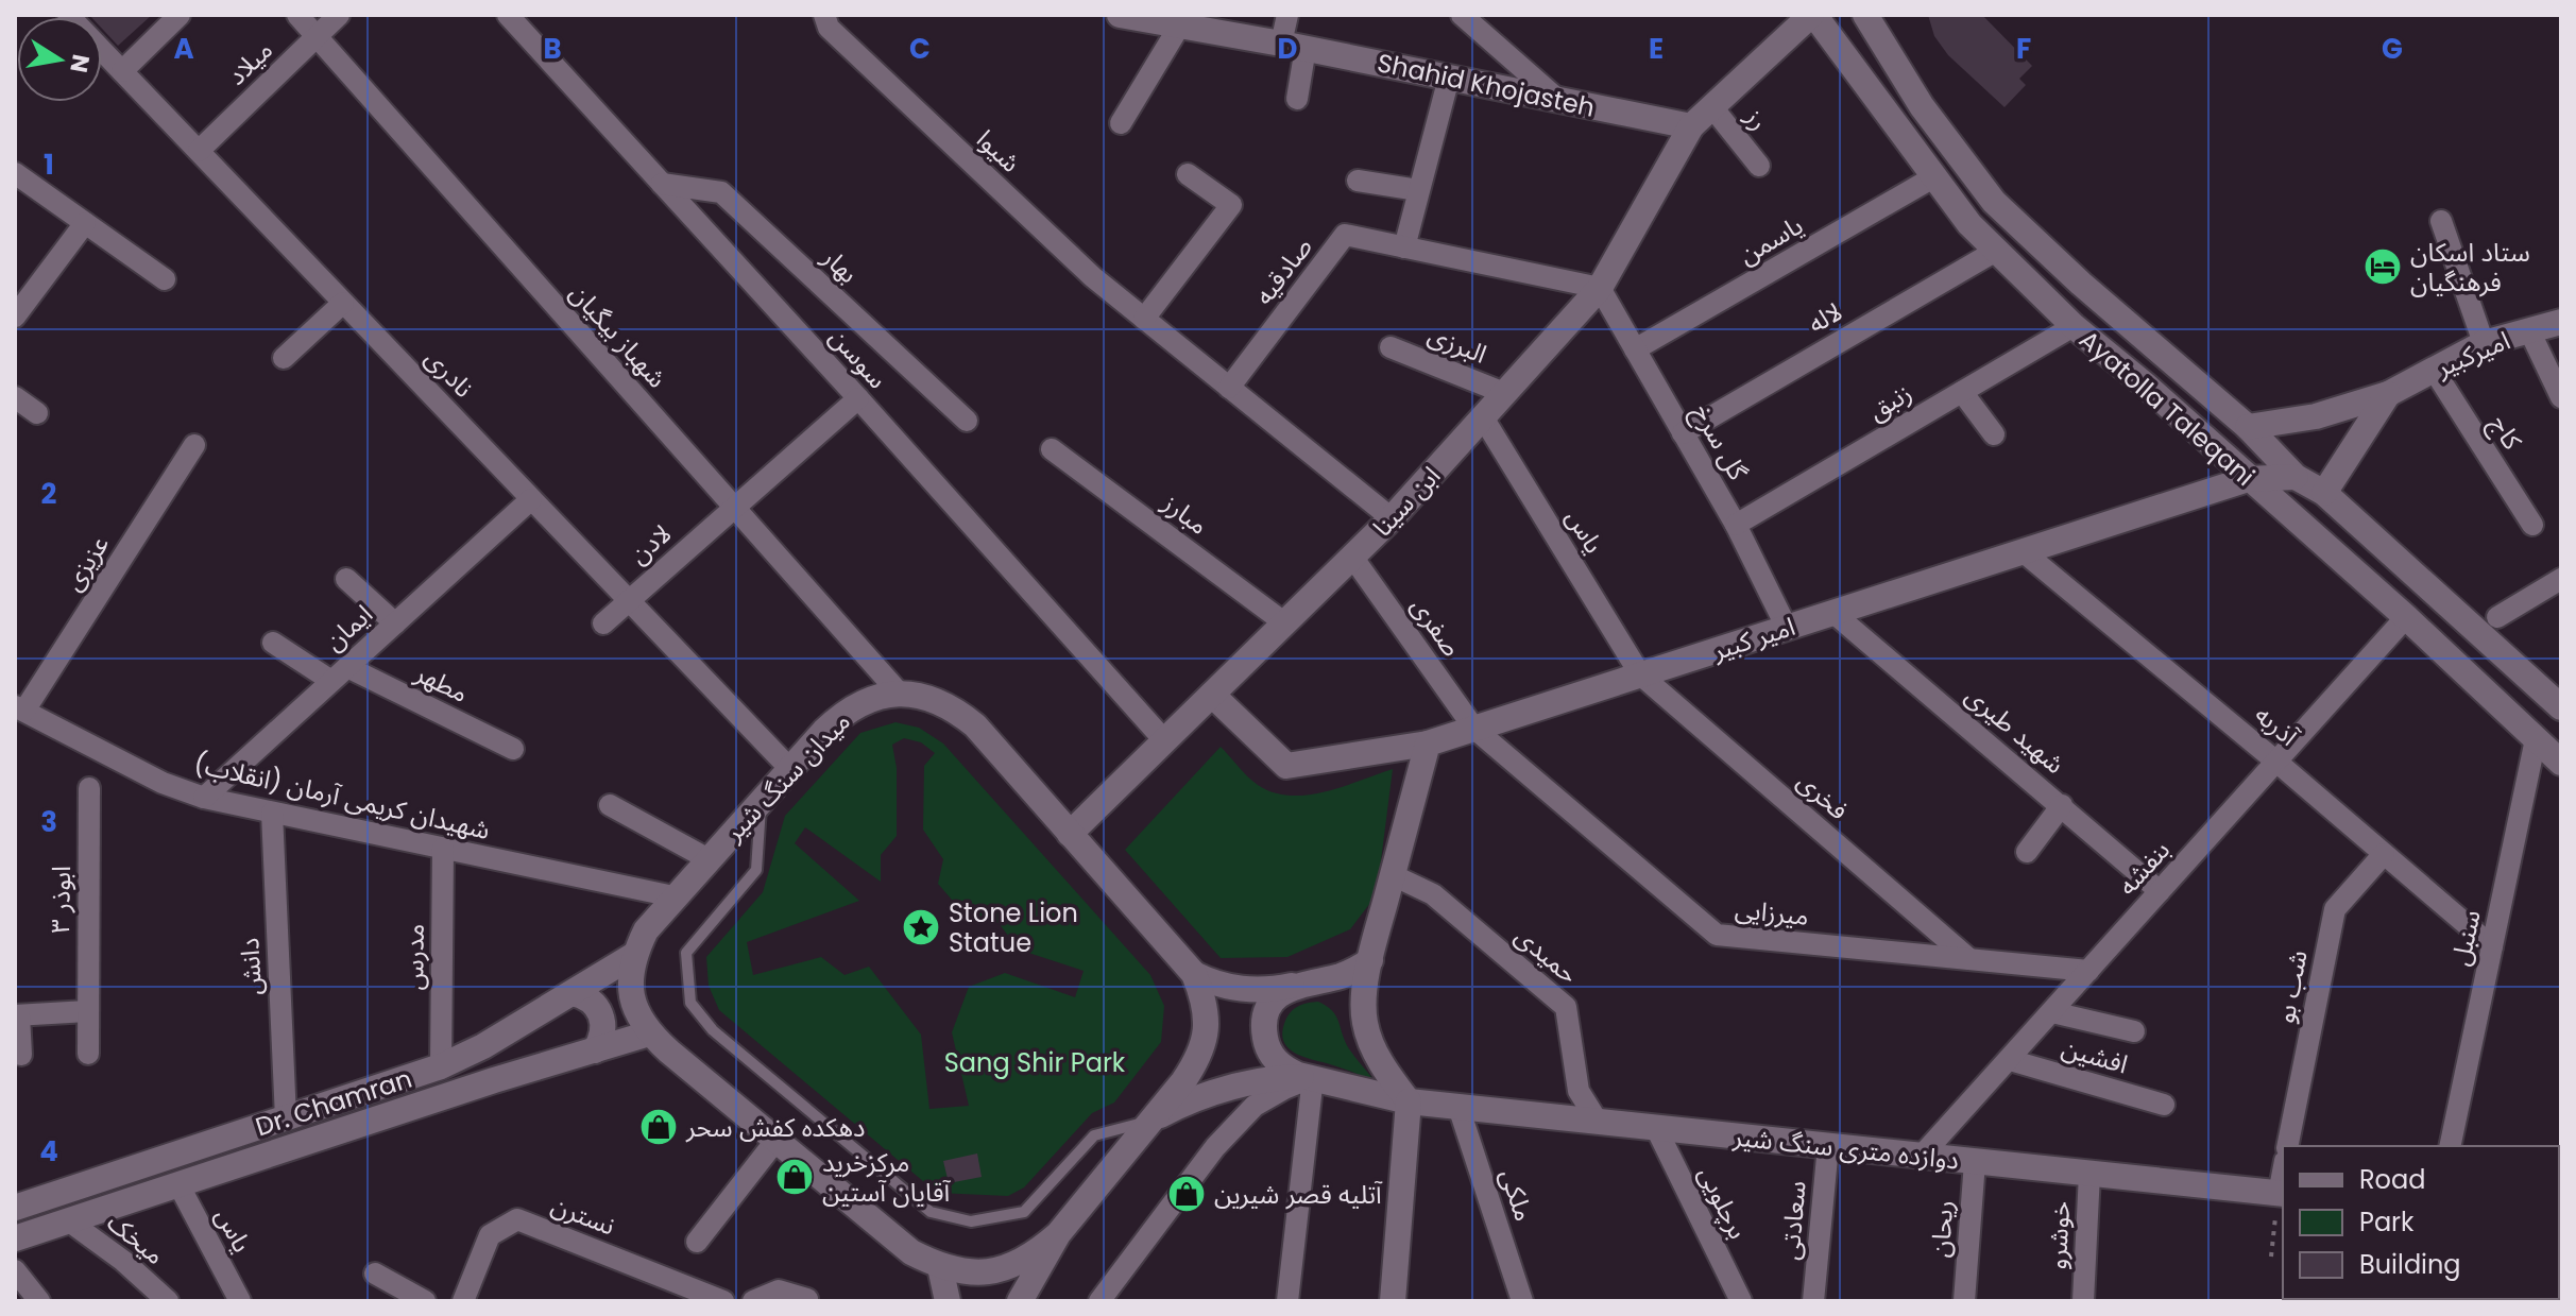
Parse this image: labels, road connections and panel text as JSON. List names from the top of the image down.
{
  "streets": {
    "main road": [
      "Shahid Khojasteh",
      "امیرکبیر",
      "Ayatolla Taleqani",
      "ابن سینا",
      "امیر کبیر",
      "میدان سنگ شیر",
      "Dr. Chamran",
      "دوازده متری سنگ شیر"
    ],
    "street": [
      "میلاد",
      "رز",
      "شیوا",
      "یاسمن",
      "بهار",
      "صادقیه",
      "لاله",
      "شهباز بیگیان",
      "البرزی",
      "سوسن",
      "نادری",
      "زنبق",
      "کاج",
      "گل سرخ",
      "مبارز",
      "یاس",
      "لادن",
      "عزیزی",
      "صفری",
      "ایمان",
      "مطهر",
      "آذربه",
      "شهید طیری",
      "فخری",
      "شهیدان کریمی آرمان (انقلاب)",
      "بنفشه",
      "ابوذر ۳",
      "میرزایی",
      "سنبل",
      "حمیدی",
      "مدرس",
      "دانش",
      "شب بو",
      "افشین",
      "ملکی",
      "برچلویی",
      "نسترن",
      "سعادتی",
      "ریحان",
      "خوشرو",
      "میخک"
    ]
  },
  "crossings": [
    ["میلاد", "شهباز بیگیان"],
    ["میلاد", "نادری"],
    ["Shahid Khojasteh", "ابن سینا"],
    ["شیوا", "صادقیه"],
    ["شیوا", "ابن سینا"],
    ["یاسمن", "Ayatolla Taleqani"],
    ["یاسمن", "گل سرخ"],
    ["بهار", "سوسن"],
    ["صادقیه", "گل سرخ"],
    ["صادقیه", "ابن سینا"],
    ["لاله", "Ayatolla Taleqani"],
    ["لاله", "گل سرخ"],
    ["شهباز بیگیان", "لادن"],
    ["شهباز بیگیان", "میدان سنگ شیر"],
    ["البرزی", "ابن سینا"],
    ["امیرکبیر", "Ayatolla Taleqani"],
    ["امیرکبیر", "کاج"],
    ["سوسن", "ابن سینا"],
    ["سوسن", "لادن"],
    ["نادری", "لادن"],
    ["نادری", "ایمان"],
    ["نادری", "میدان سنگ شیر"],
    ["زنبق", "Ayatolla Taleqani"],
    ["زنبق", "گل سرخ"],
    ["Ayatolla Taleqani", "امیر کبیر"],
    ["Ayatolla Taleqani", "بنفشه"],
    ["Ayatolla Taleqani", "سنبل"],
    ["گل سرخ", "ابن سینا"],
    ["گل سرخ", "امیر کبیر"],
    ["ابن سینا", "مبارز"],
    ["ابن سینا", "یاس"],
    ["ابن سینا", "صفری"],
    ["ابن سینا", "امیر کبیر"],
    ["ابن سینا", "میدان سنگ شیر"],
    ["یاس", "امیر کبیر"],
    ["یاس", "فخری"],
    ["یاس", "Dr. Chamran"],
    ["عزیزی", "شهیدان کریمی آرمان (انقلاب)"],
    ["صفری", "امیر کبیر"],
    ["صفری", "میرزایی"],
    ["ایمان", "مطهر"],
    ["ایمان", "شهیدان کریمی آرمان (انقلاب)"],
    ["امیر کبیر", "آذربه"],
    ["امیر کبیر", "شهید طیری"],
    ["امیر کبیر", "فخری"],
    ["امیر کبیر", "میرزایی"],
    ["آذربه", "بنفشه"],
    ["آذربه", "سنبل"],
    ["آذربه", "شب بو"],
    ["شهید طیری", "بنفشه"],
    ["میدان سنگ شیر", "شهیدان کریمی آرمان (انقلاب)"],
    ["میدان سنگ شیر", "Dr. Chamran"],
    ["فخری", "میرزایی"],
    ["شهیدان کریمی آرمان (انقلاب)", "مدرس"],
    ["شهیدان کریمی آرمان (انقلاب)", "دانش"],
    ["بنفشه", "میرزایی"],
    ["بنفشه", "افشین"],
    ["بنفشه", "دوازده متری سنگ شیر"],
    ["حمیدی", "دوازده متری سنگ شیر"],
    ["مدرس", "Dr. Chamran"],
    ["دانش", "Dr. Chamran"],
    ["Dr. Chamran", "میخک"],
    ["دوازده متری سنگ شیر", "ملکی"],
    ["دوازده متری سنگ شیر", "برچلویی"],
    ["دوازده متری سنگ شیر", "سعادتی"],
    ["دوازده متری سنگ شیر", "ریحان"],
    ["دوازده متری سنگ شیر", "خوشرو"]
  ],
  "parks": ["Sang Shir Park"],
  "places": {
    "hotel": ["ستاد اسکان فرهنگیان"],
    "place": ["Stone Lion Statue"],
    "shop": ["دهکده کفش سحر", "مرکزخرید آقایان آستین", "آتلیه قصر شیرین"]
  },
  "legend": ["Road", "Park", "Building"],
  "north": "right",
  "grid": {
    "columns": [
      "A",
      "B",
      "C",
      "D",
      "E",
      "F",
      "G"
    ],
    "rows": [
      "1",
      "2",
      "3",
      "4"
    ]
  }
}
